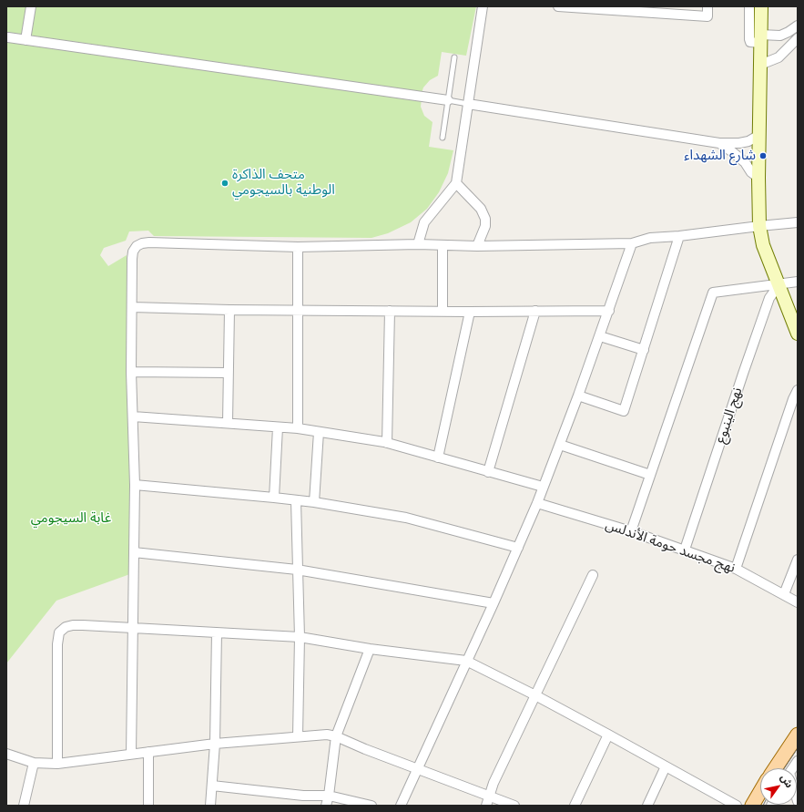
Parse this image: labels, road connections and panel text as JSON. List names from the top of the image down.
{
  "streets": {
    "street": ["نهج الينبوع", "نهج مجسد حومة الأندلس"]
  },
  "crossings": [
    ["نهج الينبوع", "نهج مجسد حومة الأندلس"]
  ],
  "parks": ["غابة السيجومي"],
  "places": ["شارع الشهداء", "متحف الذاكرة الوطنية بالسيجومي"],
  "north": "top right"
}
